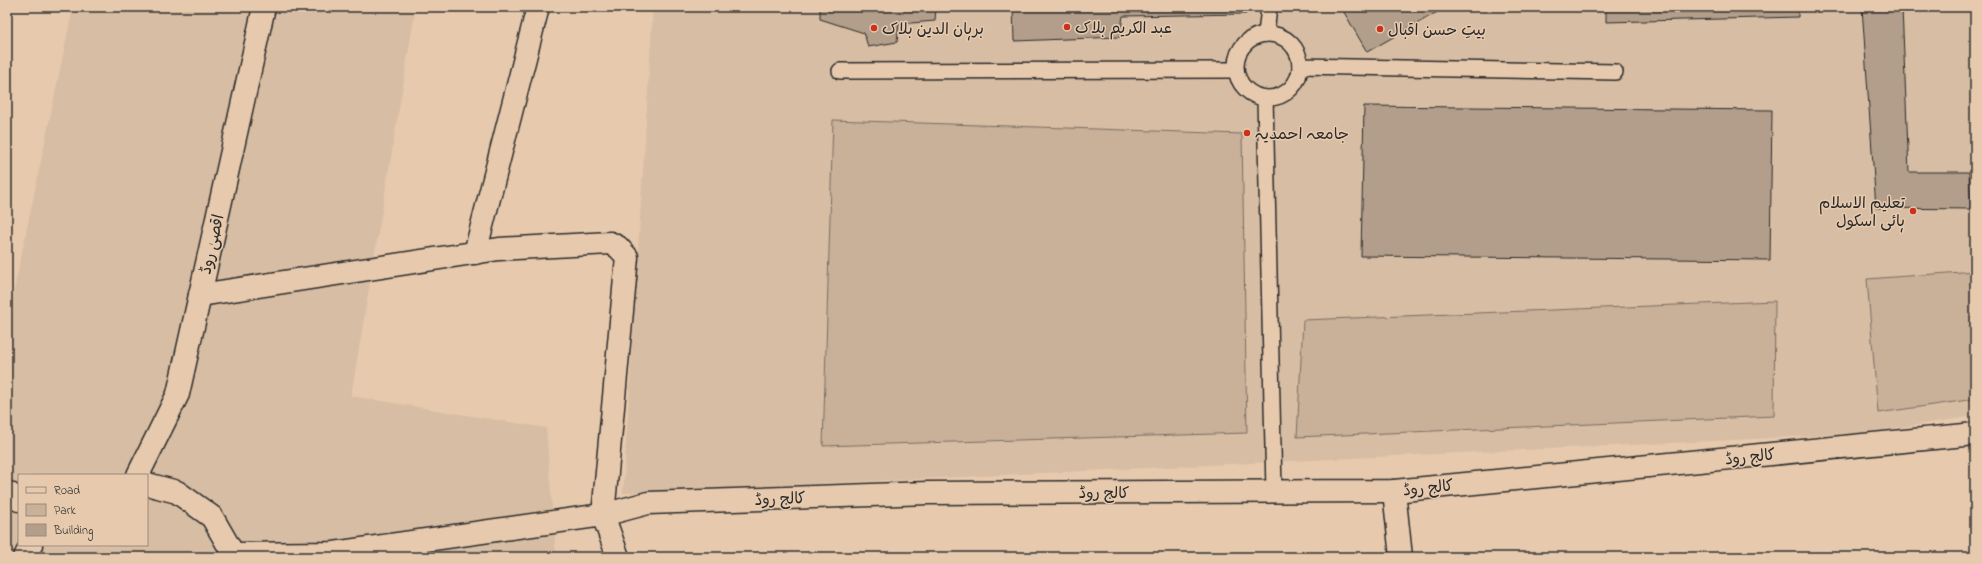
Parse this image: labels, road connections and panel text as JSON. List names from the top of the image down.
{
  "streets": {
    "main road": ["اقصیٰ روڈ", "کالج روڈ"]
  },
  "places": [
    "عبد الکریم بلاک",
    "برہان الدین بلاک",
    "بیتِ حسن اقبال",
    "جامعہ احمدیہ",
    "تعلیم الاسلام ہائی اسکول"
  ],
  "legend": ["Road", "Park", "Building"]
}
